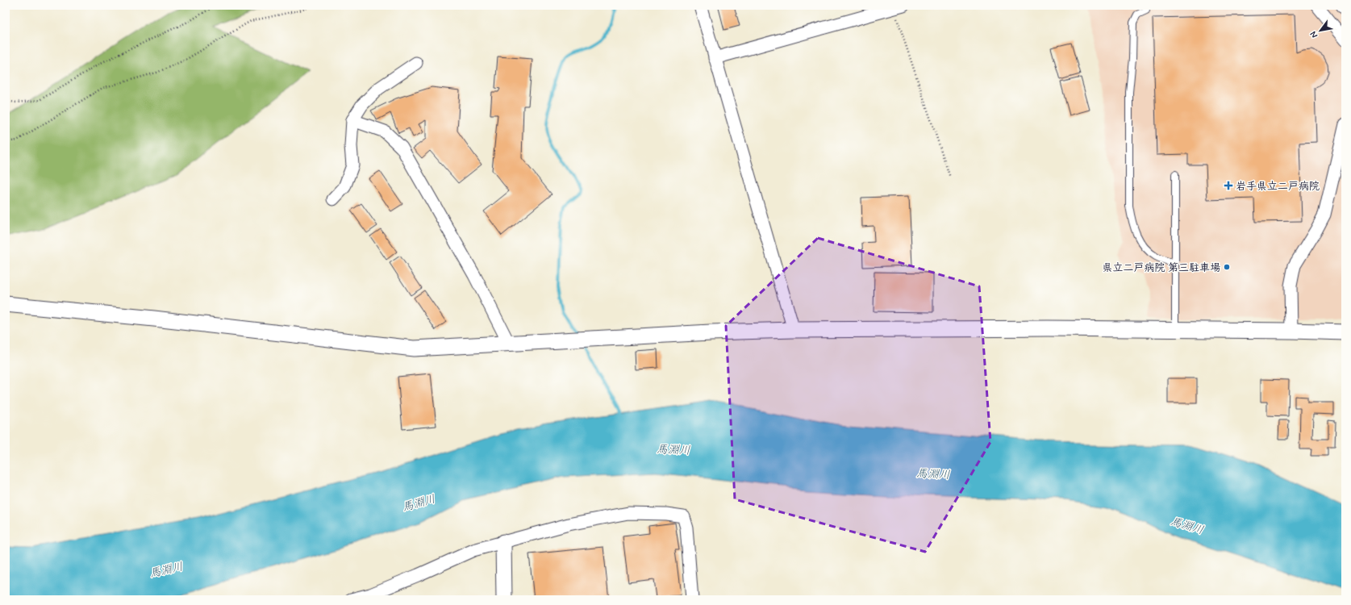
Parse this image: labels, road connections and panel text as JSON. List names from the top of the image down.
{
  "water": ["馬淵川"],
  "places": {
    "health": ["岩手県立二戸病院"],
    "other": ["県立二戸病院 第三駐車場"]
  },
  "north": "bottom left"
}
